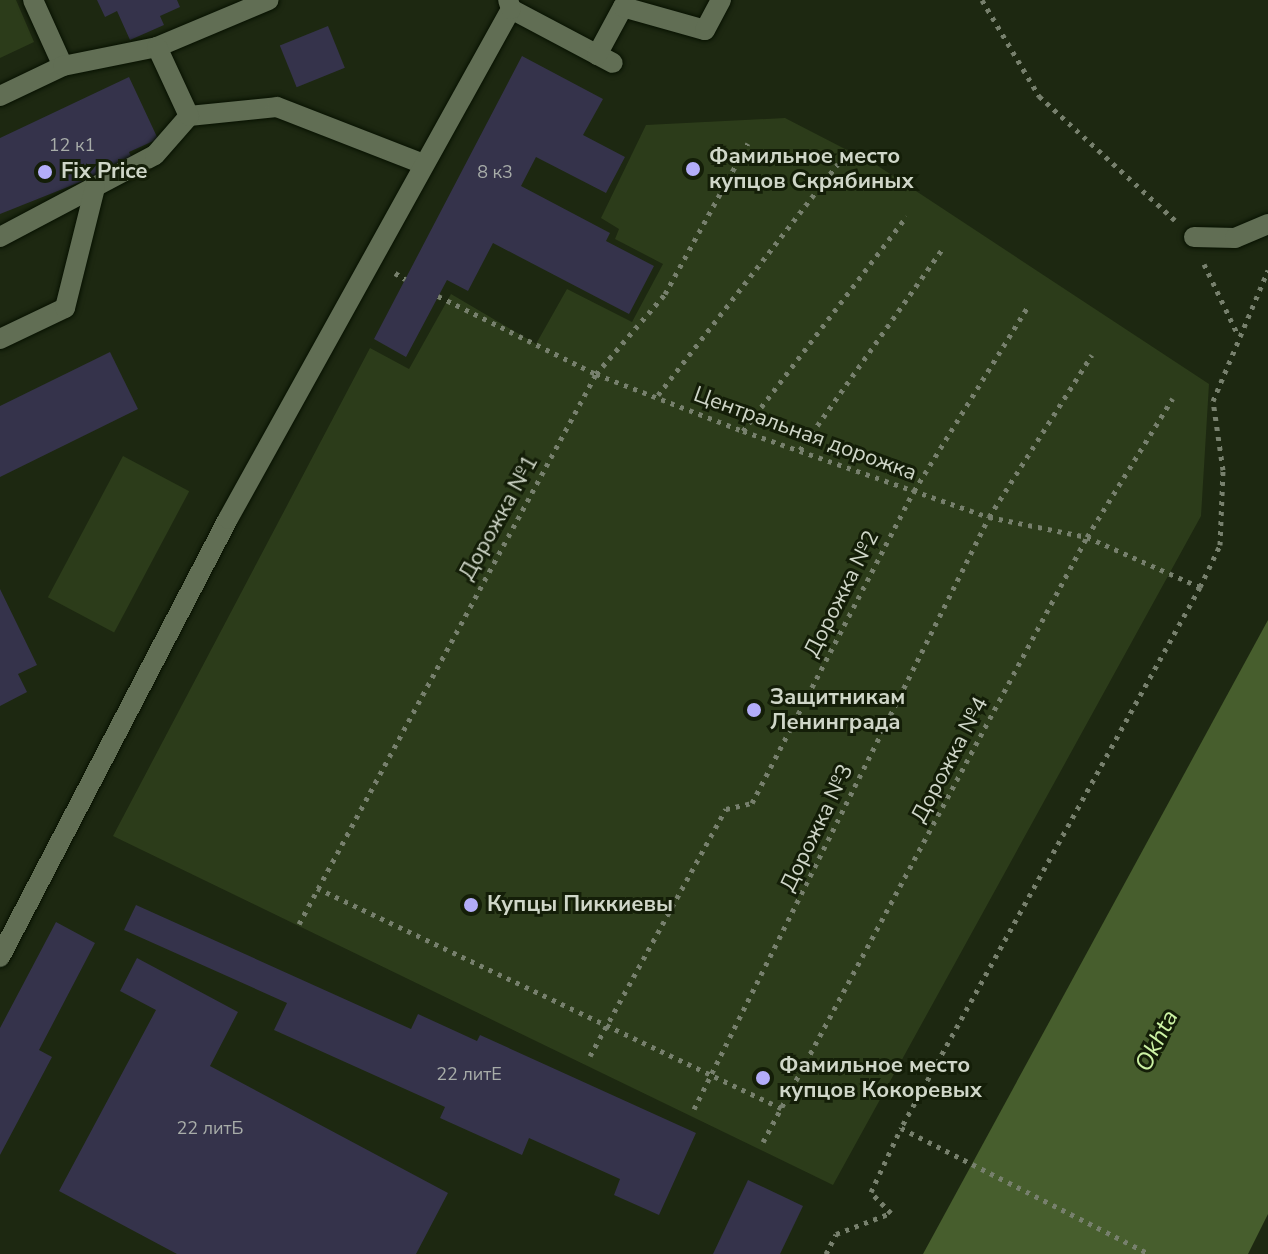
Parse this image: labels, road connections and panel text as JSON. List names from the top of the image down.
{
  "streets": {
    "path": [
      "Центральная дорожка",
      "Дорожка №1",
      "Дорожка №2",
      "Дорожка №4",
      "Дорожка №3"
    ]
  },
  "crossings": [
    ["Центральная дорожка", "Дорожка №1"],
    ["Центральная дорожка", "Дорожка №2"],
    ["Центральная дорожка", "Дорожка №4"],
    ["Центральная дорожка", "Дорожка №3"]
  ],
  "water": ["Okhta"],
  "places": [
    "Фамильное место купцов Скрябиных",
    "Fix Price",
    "Защитникам Ленинграда",
    "Купцы Пиккиевы",
    "Фамильное место купцов Кокоревых"
  ],
  "house_numbers": [
    "12 к1",
    "8 к3",
    "22 литЕ",
    "22 литБ"
  ]
}
